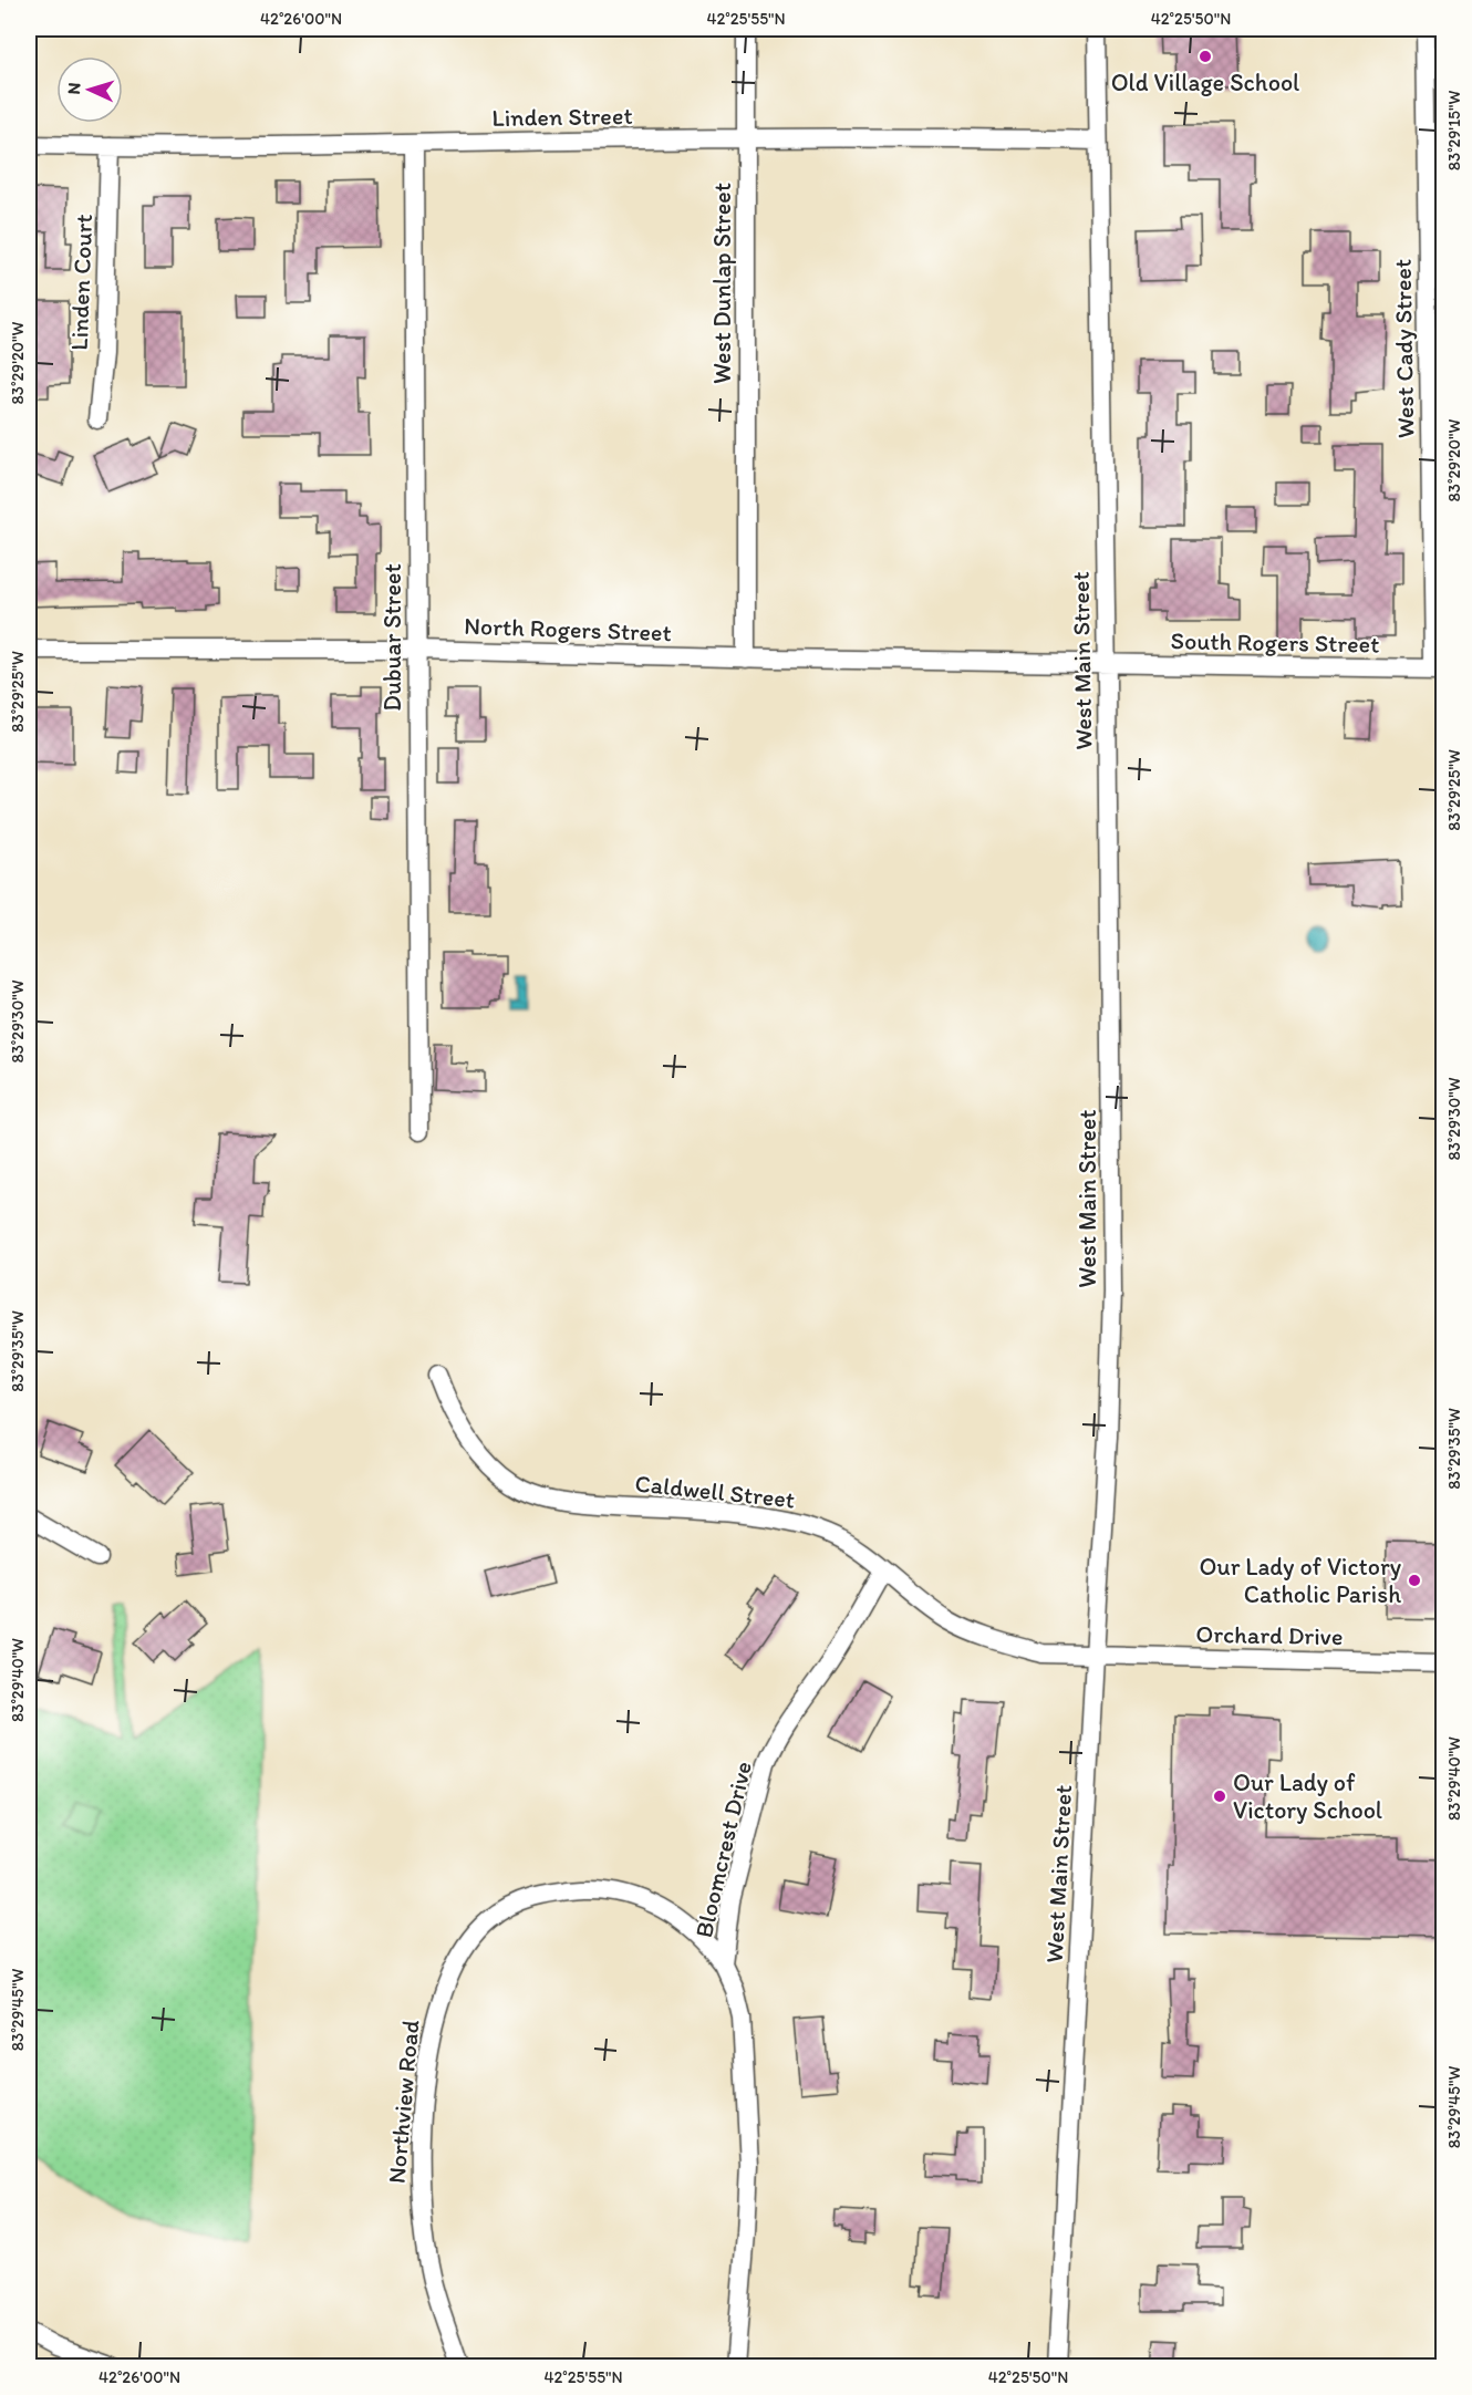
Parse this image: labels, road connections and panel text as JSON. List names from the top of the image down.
{
  "streets": {
    "street": [
      "Linden Street",
      "Linden Court",
      "West Dunlap Street",
      "West Cady Street",
      "North Rogers Street",
      "Dubuar Street",
      "South Rogers Street",
      "West Main Street",
      "Caldwell Street",
      "Orchard Drive",
      "Bloomcrest Drive",
      "Northview Road"
    ]
  },
  "crossings": [
    ["Linden Street", "Linden Court"],
    ["Linden Street", "West Dunlap Street"],
    ["Linden Street", "Dubuar Street"],
    ["Linden Street", "West Main Street"],
    ["West Dunlap Street", "North Rogers Street"],
    ["West Cady Street", "South Rogers Street"],
    ["North Rogers Street", "Dubuar Street"],
    ["North Rogers Street", "South Rogers Street"],
    ["North Rogers Street", "West Main Street"],
    ["South Rogers Street", "West Main Street"],
    ["West Main Street", "Caldwell Street"],
    ["West Main Street", "Orchard Drive"],
    ["Caldwell Street", "Orchard Drive"],
    ["Caldwell Street", "Bloomcrest Drive"],
    ["Bloomcrest Drive", "Northview Road"]
  ],
  "places": ["Old Village School", "Our Lady of Victory Catholic Parish", "Our Lady of Victory School"],
  "north": "left",
  "coordinates": [
    "42°26'00\"N",
    "42°25'55\"N",
    "42°25'50\"N",
    "83°29'15\"W",
    "83°29'20\"W",
    "83°29'25\"W",
    "83°29'30\"W",
    "83°29'35\"W",
    "83°29'40\"W",
    "83°29'45\"W"
  ]
}
